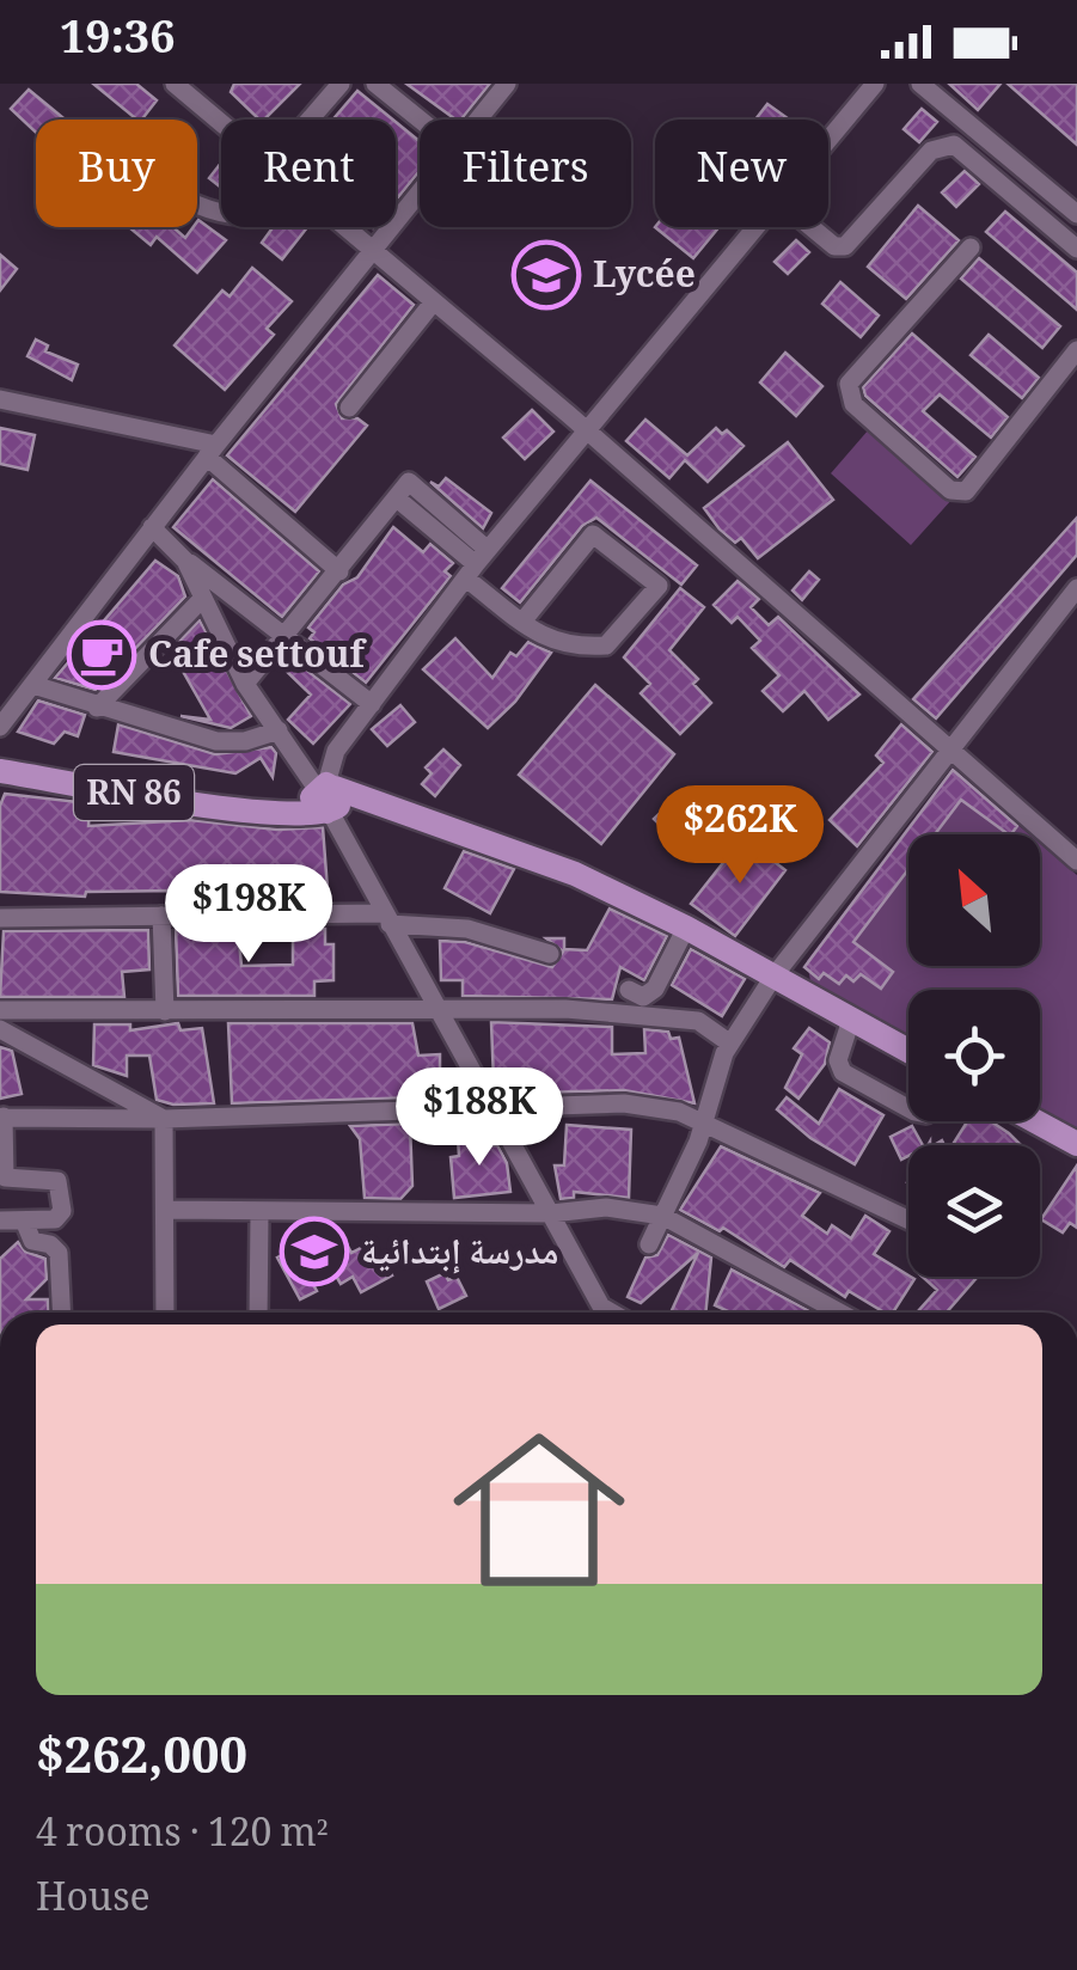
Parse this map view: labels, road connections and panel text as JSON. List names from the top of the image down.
{
  "streets": {
    "main road": ["RN 86"]
  },
  "places": {
    "school or university": ["Lycée", "مدرسة إبتدائية"],
    "cafe": ["Cafe settouf"]
  },
  "north": "top left",
  "page": {
    "status": "19:36",
    "chip": [
      "Buy",
      "Rent",
      "Filters",
      "New"
    ],
    "price": ["$262K", "$198K", "$188K"],
    "list": [
      {
        "name": "$262,000",
        "note": "4 rooms · 120 m² · House"
      }
    ]
  }
}
